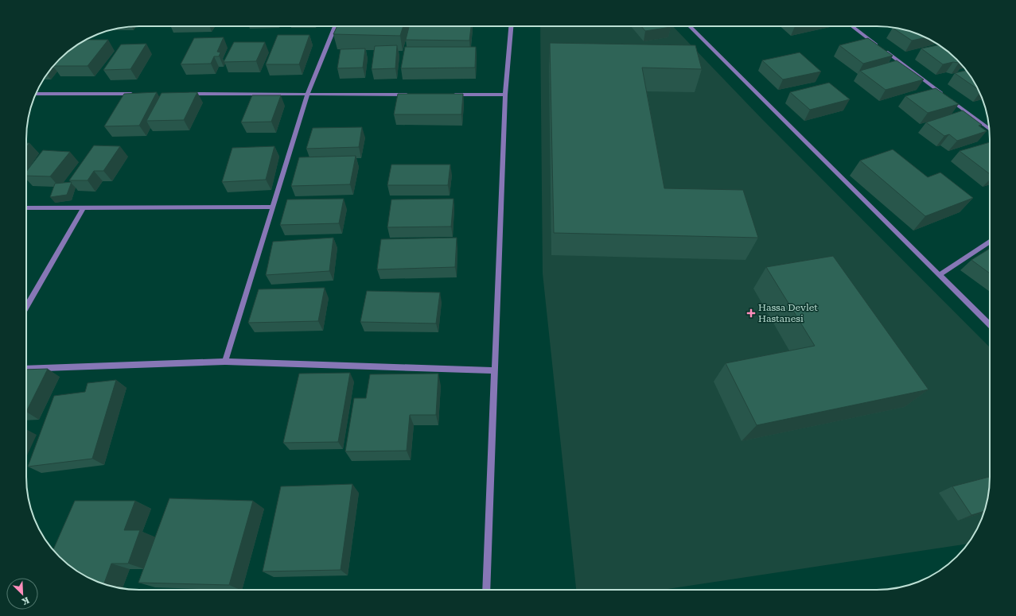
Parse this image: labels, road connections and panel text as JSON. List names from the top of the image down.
{
  "places": {
    "health": ["Hassa Devlet Hastanesi"]
  },
  "north": "bottom right"
}
